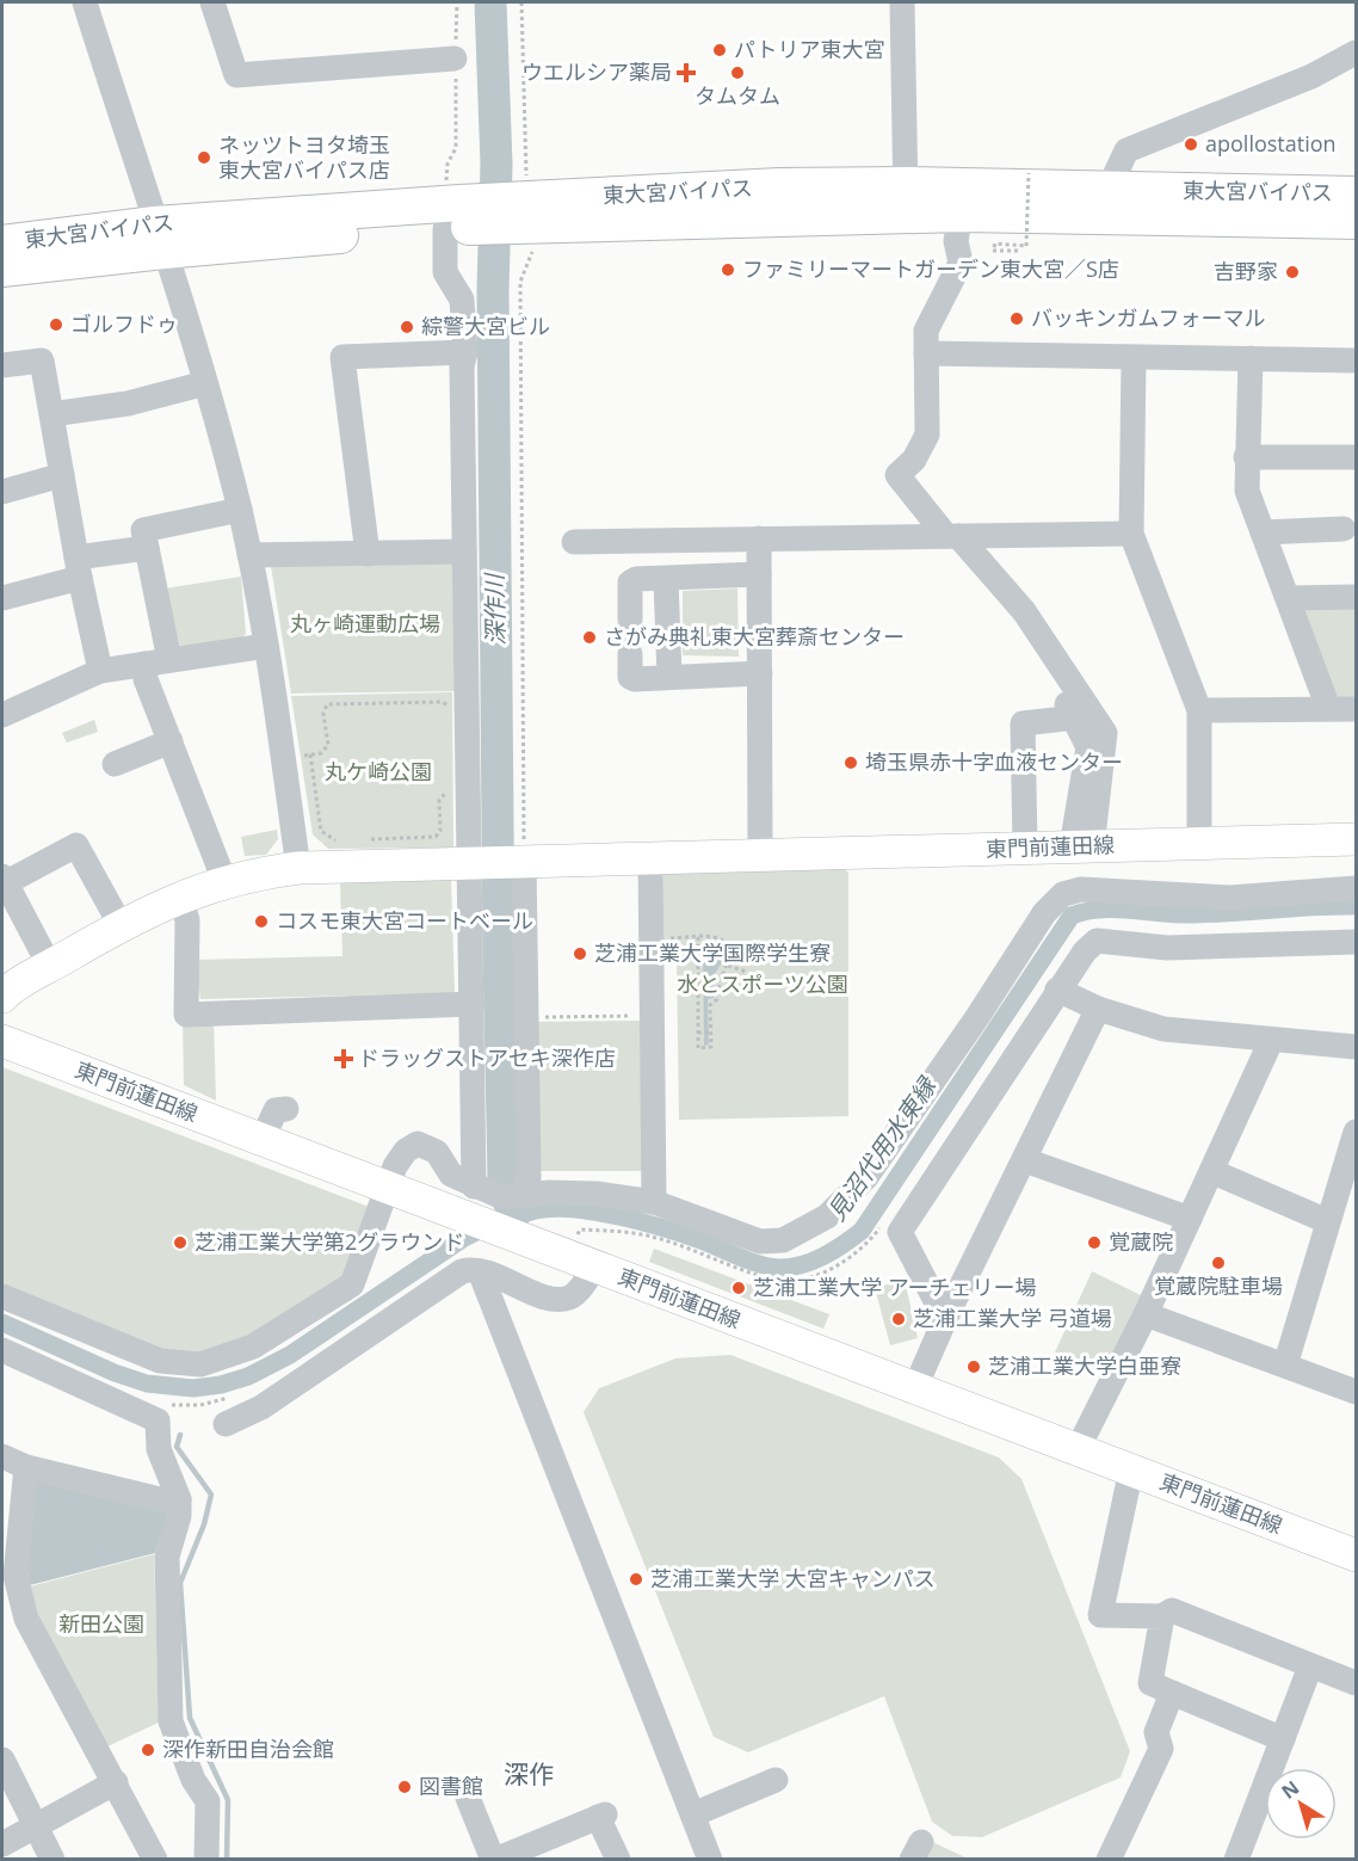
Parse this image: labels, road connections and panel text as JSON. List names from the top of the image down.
{
  "streets": {
    "highway": ["東大宮バイパス"],
    "main road": ["東門前蓮田線"]
  },
  "districts": ["深作"],
  "water": ["深作川", "見沼代用水東縁"],
  "parks": [
    "丸ヶ崎運動広場",
    "丸ケ崎公園",
    "水とスポーツ公園",
    "新田公園"
  ],
  "places": {
    "other": [
      "パトリア東大宮",
      "タムタム",
      "apollostation",
      "ネッツトヨタ埼玉 東大宮バイパス店",
      "ファミリーマートガーデン東大宮／S店",
      "吉野家",
      "バッキンガムフォーマル",
      "ゴルフドゥ",
      "綜警大宮ビル",
      "さがみ典礼東大宮葬斎センター",
      "埼玉県赤十字血液センター",
      "コスモ東大宮コートベール",
      "芝浦工業大学国際学生寮",
      "芝浦工業大学第2グラウンド",
      "覚蔵院",
      "覚蔵院駐車場",
      "芝浦工業大学 アーチェリー場",
      "芝浦工業大学 弓道場",
      "芝浦工業大学白亜寮",
      "芝浦工業大学 大宮キャンパス",
      "深作新田自治会館",
      "図書館"
    ],
    "health": ["ウエルシア薬局", "ドラッグストアセキ深作店"]
  },
  "north": "top left"
}
